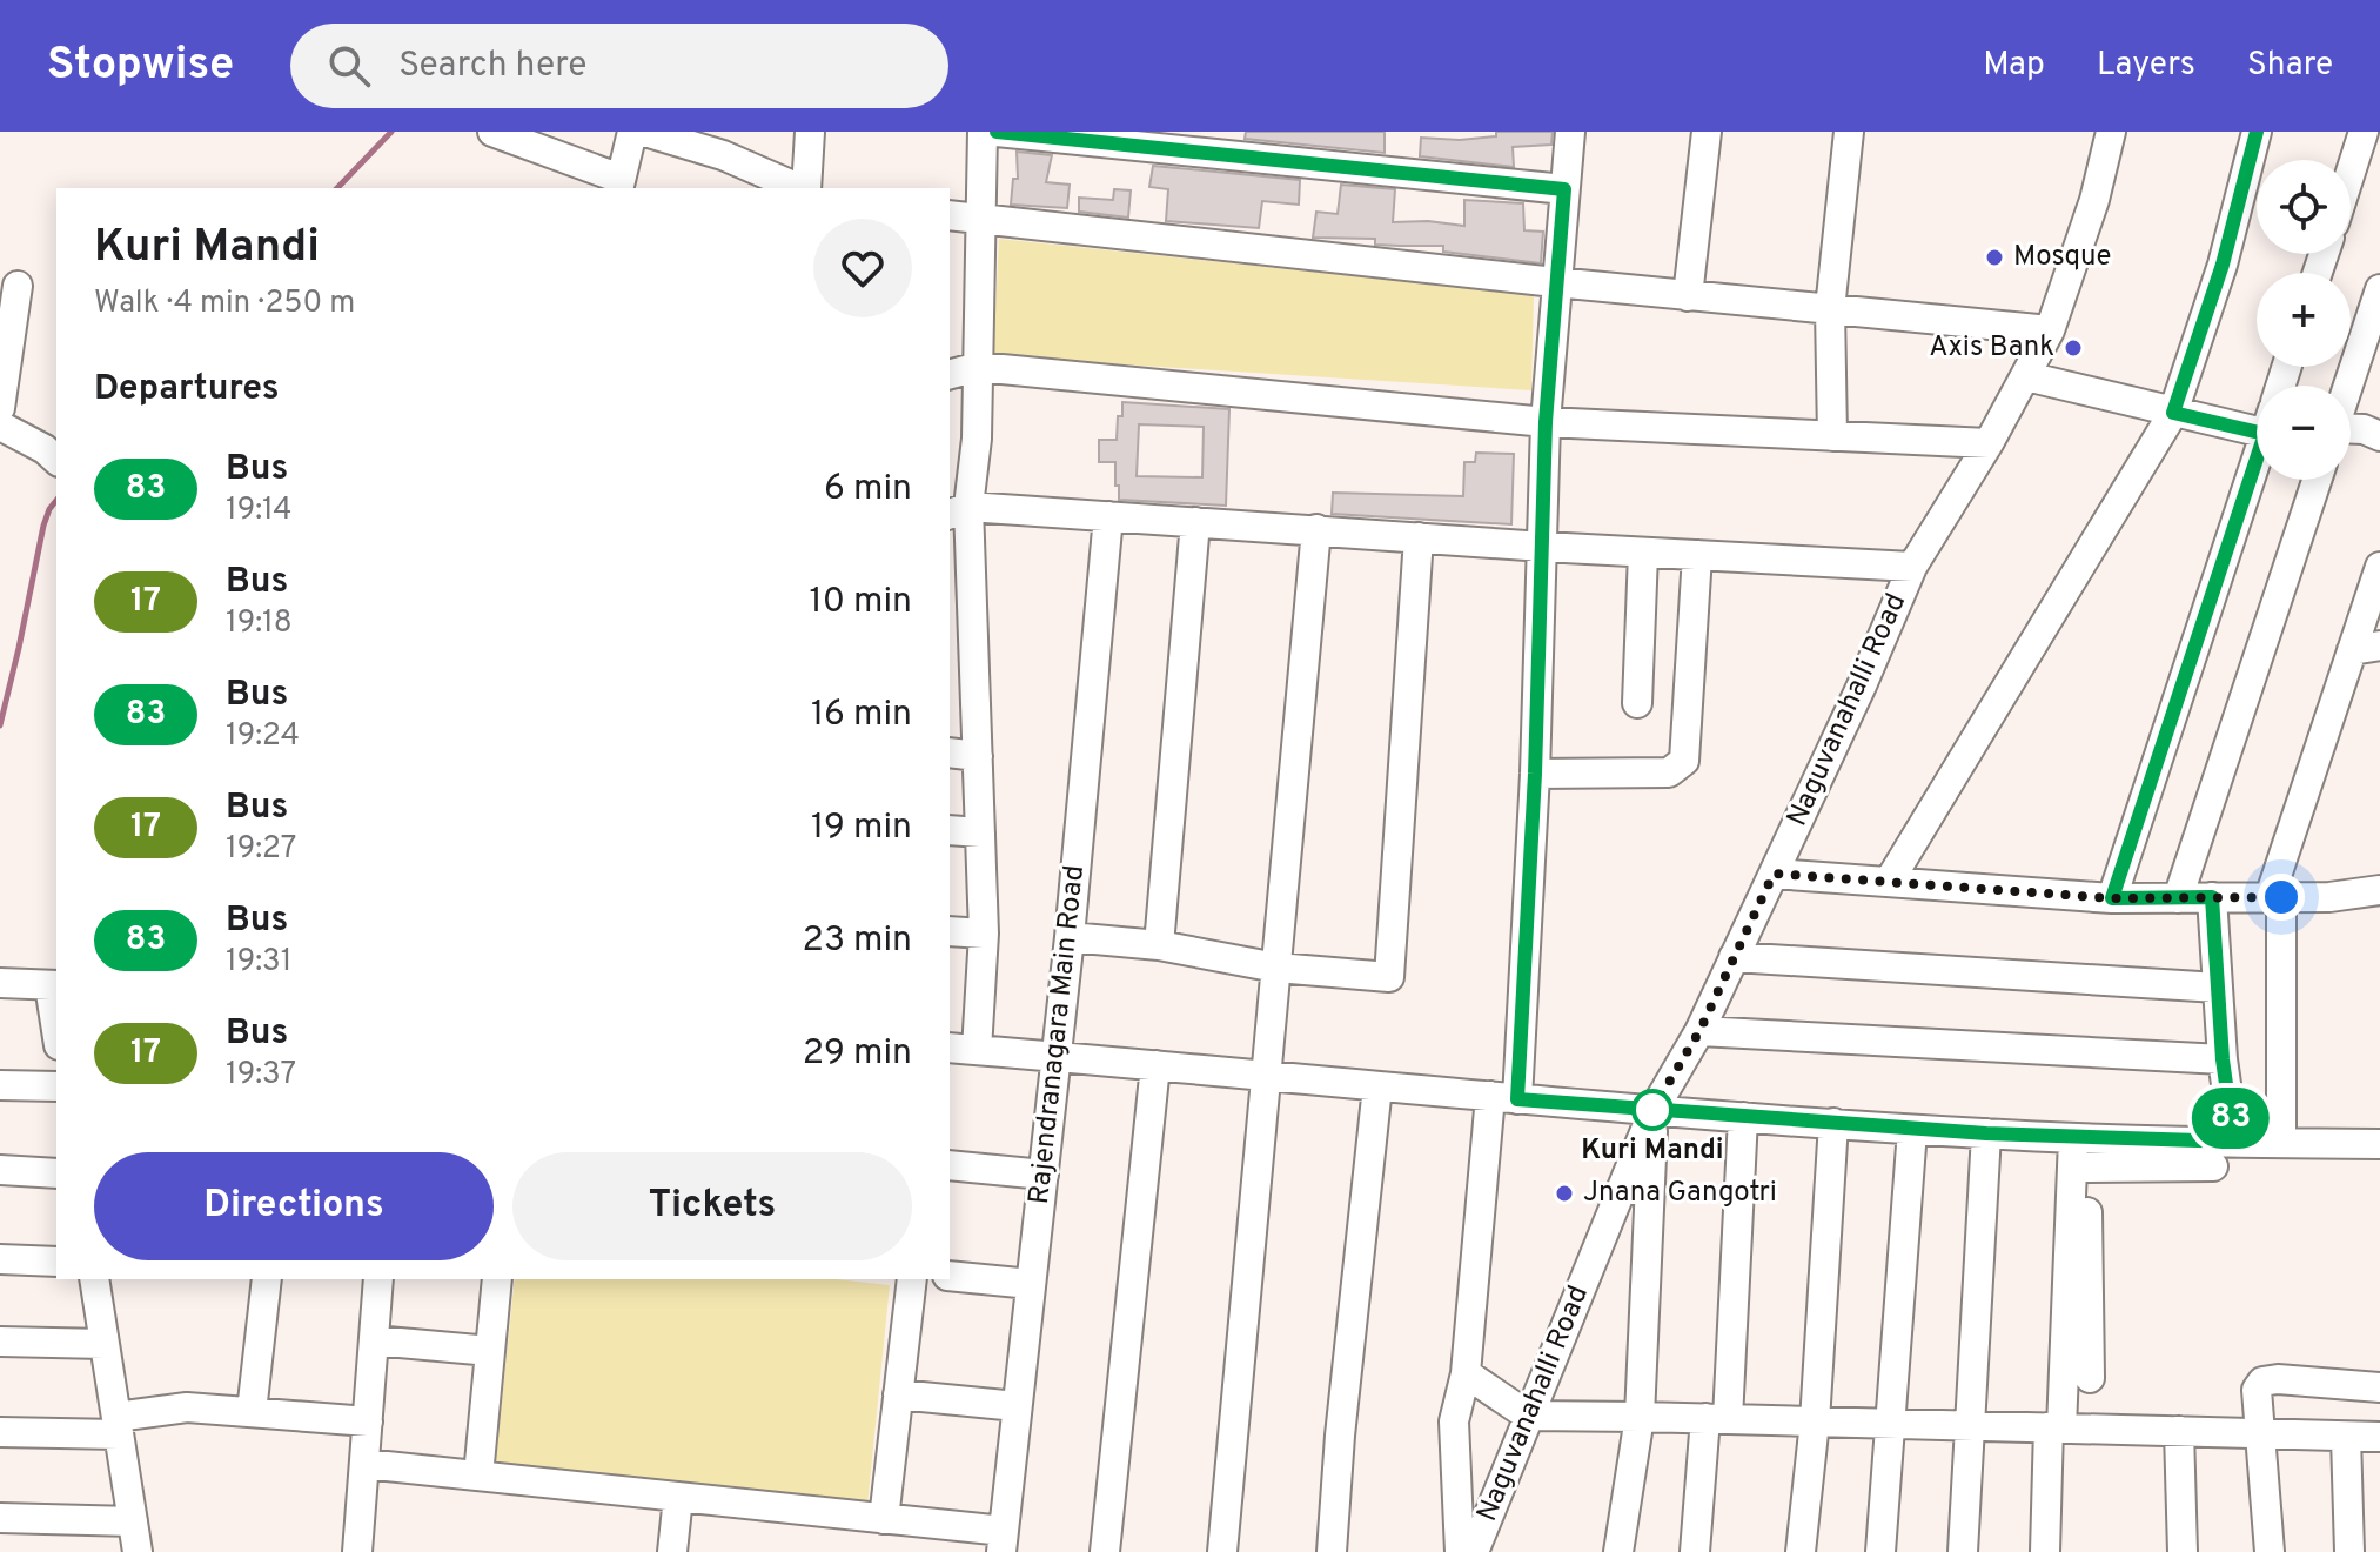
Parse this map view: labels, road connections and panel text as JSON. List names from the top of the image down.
{
  "streets": {
    "street": ["Naguvanahalli Road", "Rajendranagara Main Road"]
  },
  "places": [
    "Mosque",
    "Axis Bank",
    "Kuri Mandi",
    "Jnana Gangotri"
  ],
  "lines": ["bus line 83"],
  "page": {
    "header": "Stopwise",
    "search": "Search here",
    "nav": ["Map", "Layers", "Share"],
    "on_map": "83",
    "map_buttons": ["+", "−"],
    "heading": [
      ["Kuri Mandi", "Walk · 4 min · 250 m"],
      "Departures"
    ],
    "list": [
      {
        "mark": "83",
        "name": "Bus",
        "note": "19:14",
        "value": "6 min"
      },
      {
        "mark": "17",
        "name": "Bus",
        "note": "19:18",
        "value": "10 min"
      },
      {
        "mark": "83",
        "name": "Bus",
        "note": "19:24",
        "value": "16 min"
      },
      {
        "mark": "17",
        "name": "Bus",
        "note": "19:27",
        "value": "19 min"
      },
      {
        "mark": "83",
        "name": "Bus",
        "note": "19:31",
        "value": "23 min"
      },
      {
        "mark": "17",
        "name": "Bus",
        "note": "19:37",
        "value": "29 min"
      }
    ],
    "buttons": ["Directions", "Tickets"]
  }
}
